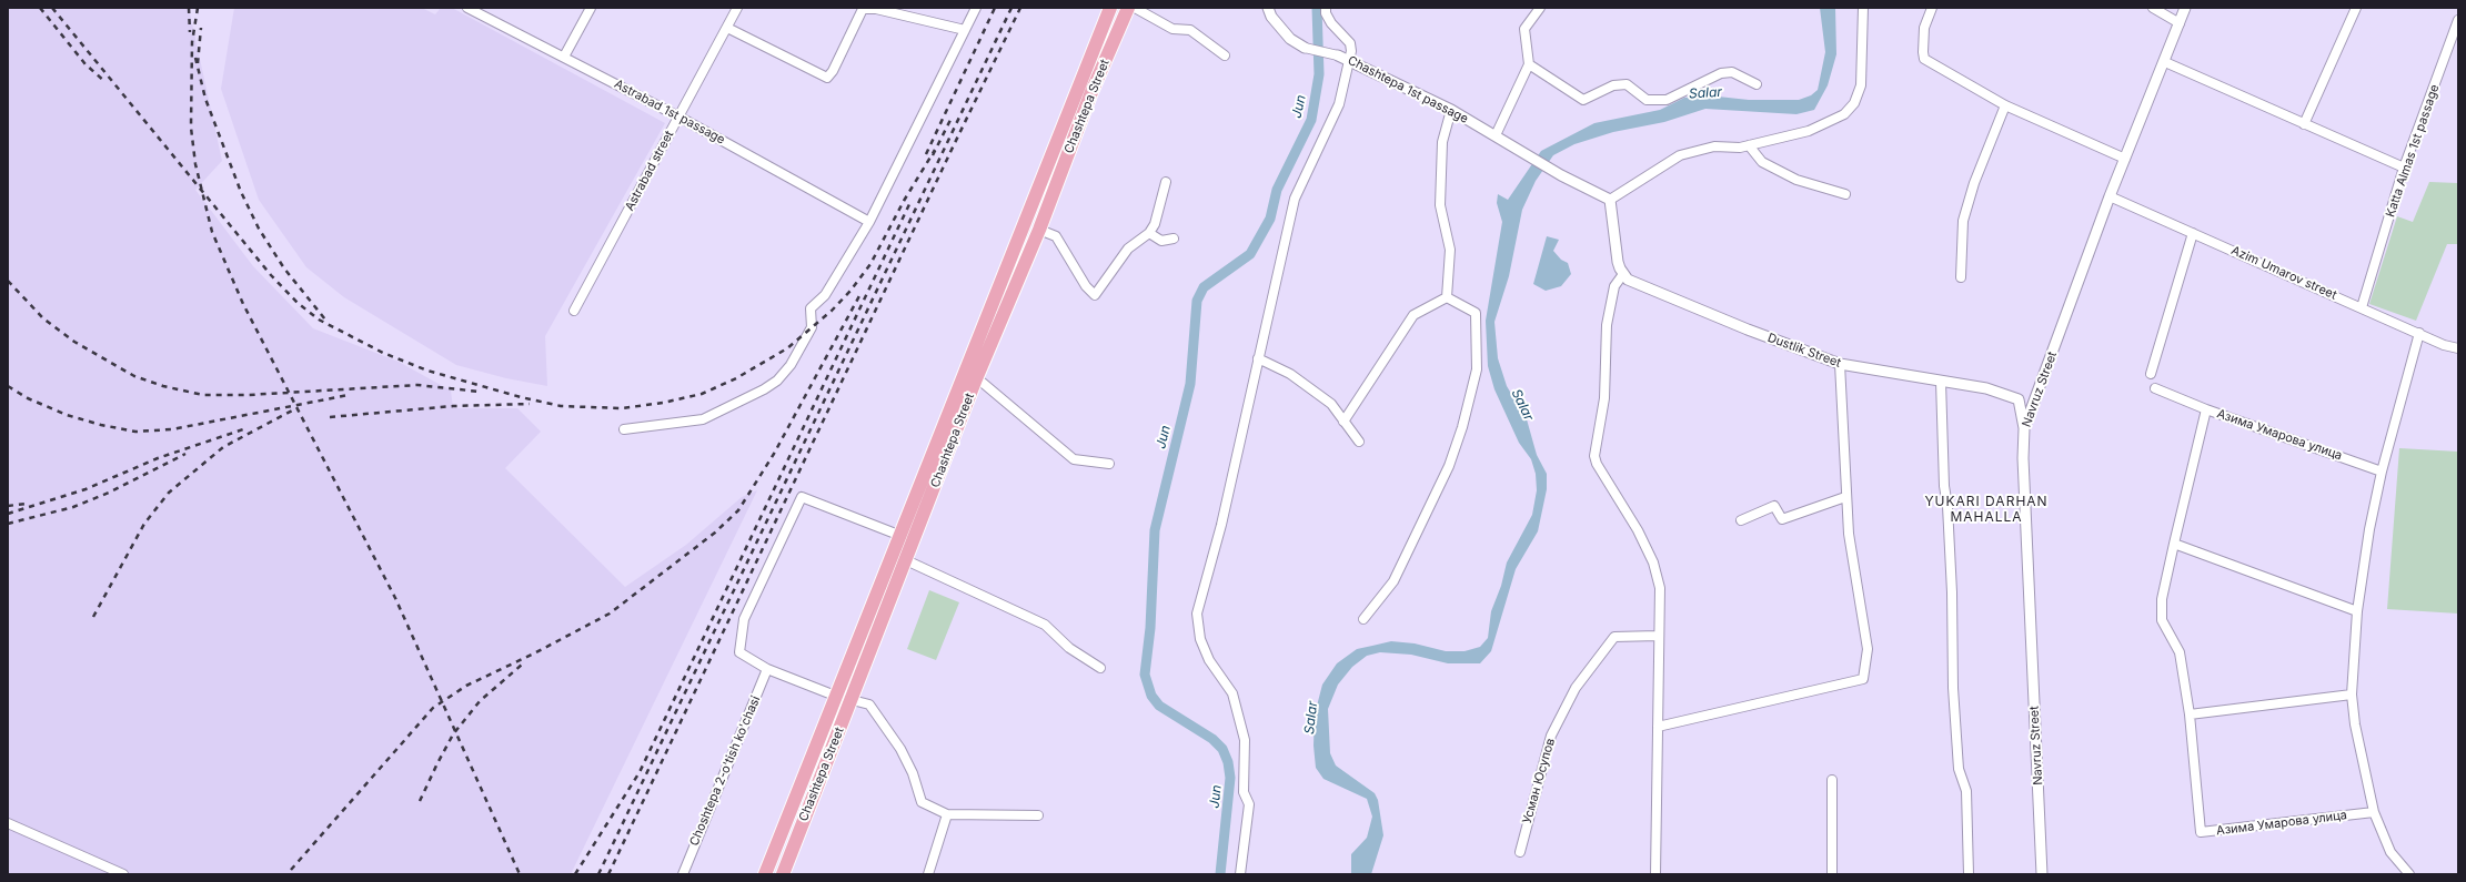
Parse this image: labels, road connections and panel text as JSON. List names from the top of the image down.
{
  "streets": {
    "main road": ["Chashtepa Street"],
    "street": [
      "Chashtepa 1st passage",
      "Astrabad 1st passage",
      "Katta Almas 1st passage",
      "Astrabad street",
      "Azim Umarov street",
      "Dustlik Street",
      "Navruz Street",
      "Азима Умарова улица",
      "Choshtepa 2-o'tish ko'chasi",
      "Усман Юсупов"
    ]
  },
  "crossings": [
    ["Astrabad 1st passage", "Astrabad street"],
    ["Katta Almas 1st passage", "Azim Umarov street"],
    ["Azim Umarov street", "Navruz Street"],
    ["Dustlik Street", "Navruz Street"]
  ],
  "districts": ["YUKARI DARHAN MAHALLA"],
  "water": ["Salar", "Jun"]
}
